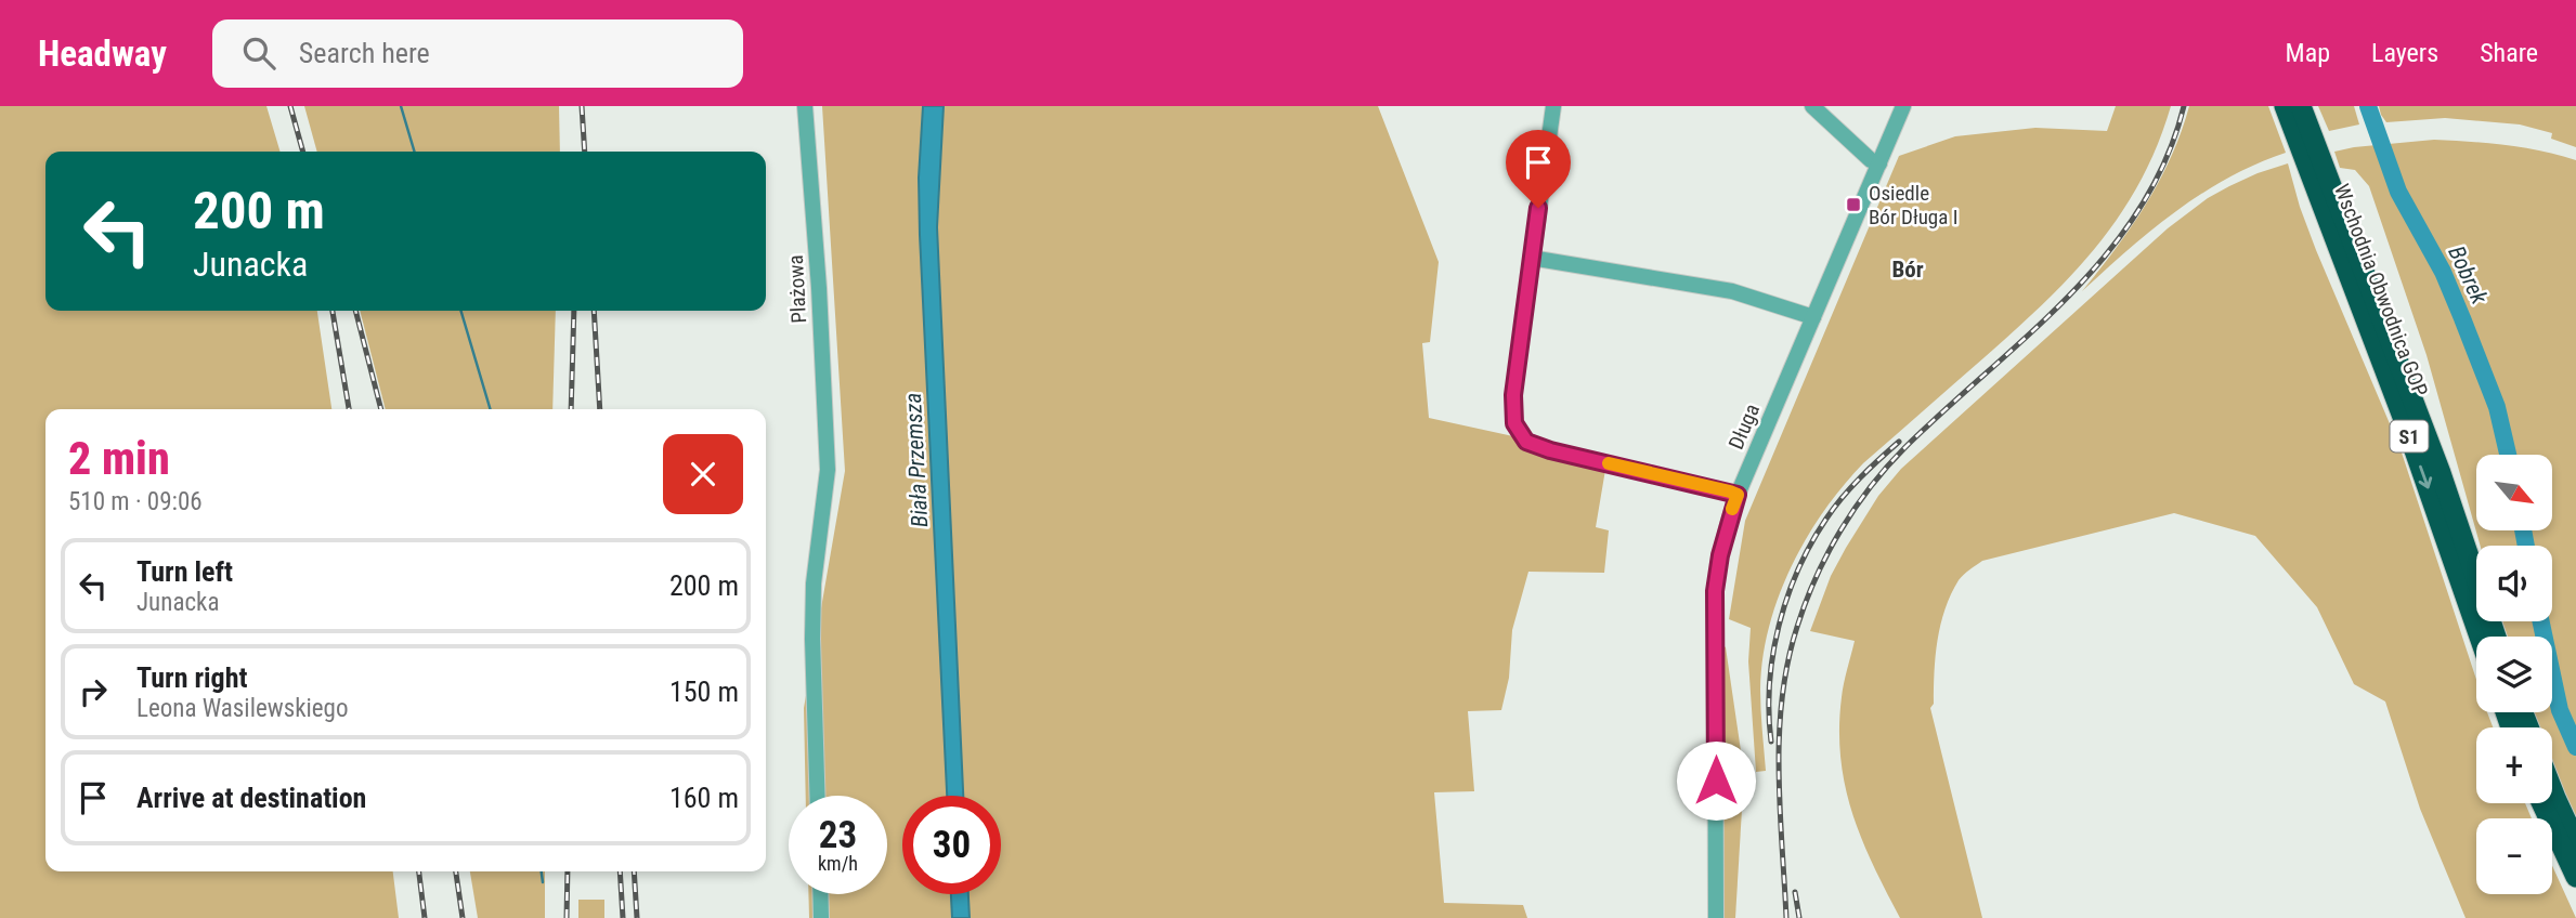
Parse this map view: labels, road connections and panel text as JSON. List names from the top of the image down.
{
  "streets": {
    "highway": ["Wschodnia Obwodnica GOP", "S1"],
    "street": ["Plażowa", "Długa"]
  },
  "districts": ["Bór"],
  "water": ["Bobrek", "Biała Przemsza"],
  "places": {
    "transit": ["Osiedle Bór Długa I"]
  },
  "north": "bottom right",
  "page": {
    "header": "Headway",
    "search": "Search here",
    "nav": ["Map", "Layers", "Share"],
    "turn": ["200 m", "Junacka"],
    "heading": ["2 min", "510 m · 09:06"],
    "map_buttons": ["+", "−"],
    "list": [
      {
        "name": "Turn left",
        "note": "Junacka",
        "value": "200 m"
      },
      {
        "name": "Turn right",
        "note": "Leona Wasilewskiego",
        "value": "150 m"
      },
      {
        "name": "Arrive at destination",
        "value": "160 m"
      }
    ],
    "speed": "23 km/h",
    "limit": "30"
  }
}
